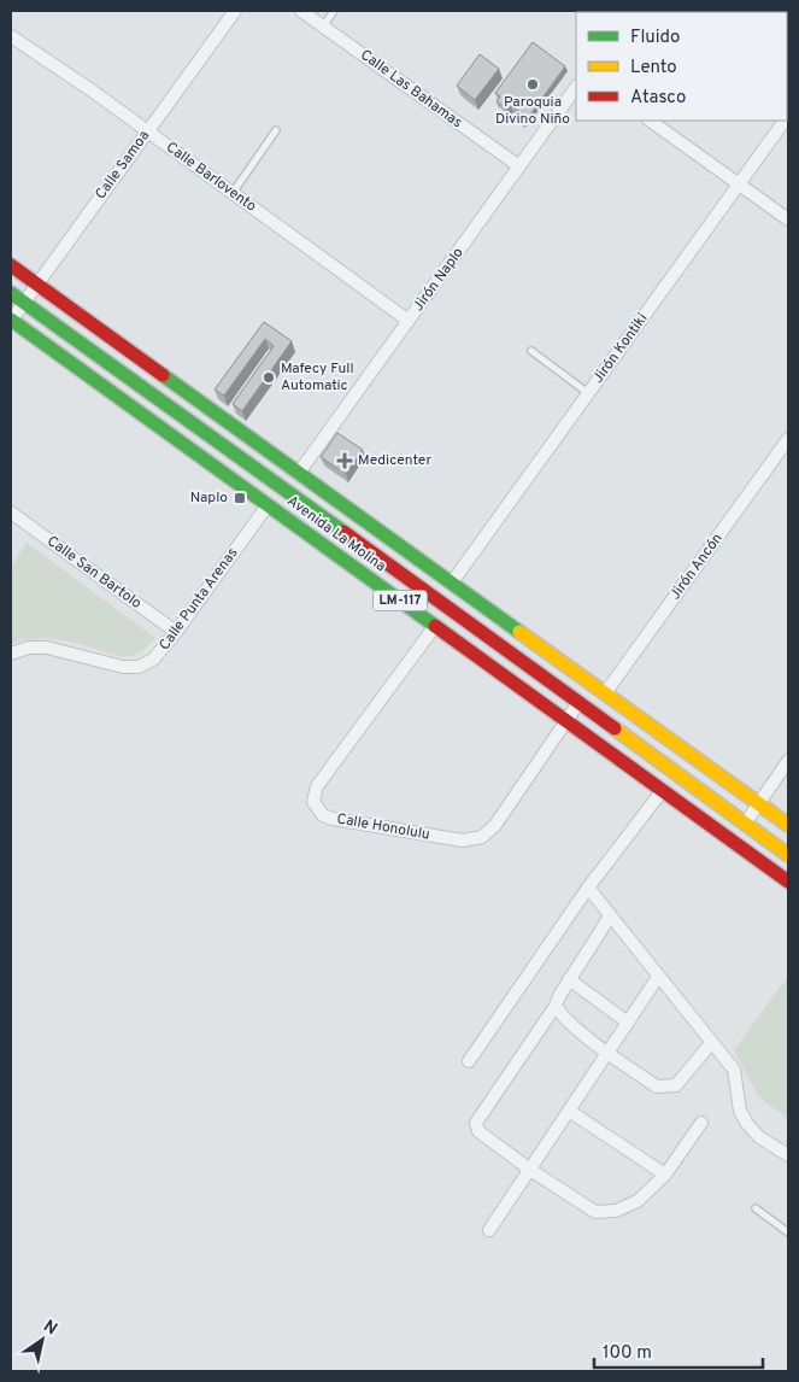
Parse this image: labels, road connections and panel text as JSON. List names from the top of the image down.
{
  "streets": {
    "main road": ["Avenida La Molina", "LM-117"],
    "street": [
      "Calle Las Bahamas",
      "Calle Samoa",
      "Calle Barlovento",
      "Jirón Naplo",
      "Jirón Kontiki",
      "Jirón Ancón",
      "Calle San Bartolo",
      "Calle Punta Arenas",
      "Calle Honolulu"
    ]
  },
  "crossings": [
    ["Calle Las Bahamas", "Jirón Naplo"],
    ["Calle Samoa", "Calle Barlovento"],
    ["Calle Samoa", "Avenida La Molina"],
    ["Calle Barlovento", "Jirón Naplo"],
    ["Jirón Naplo", "Avenida La Molina"],
    ["Jirón Kontiki", "Avenida La Molina"],
    ["Avenida La Molina", "Jirón Ancón"],
    ["Avenida La Molina", "Calle Punta Arenas"],
    ["Avenida La Molina", "Calle Honolulu"],
    ["Calle San Bartolo", "Calle Punta Arenas"]
  ],
  "places": {
    "other": ["Paroquia Divino Niño", "Mafecy Full Automatic"],
    "health": ["Medicenter"],
    "transit": ["Naplo"]
  },
  "legend": ["Fluido", "Lento", "Atasco"],
  "scale_bar": "100 m",
  "north": "top right"
}
